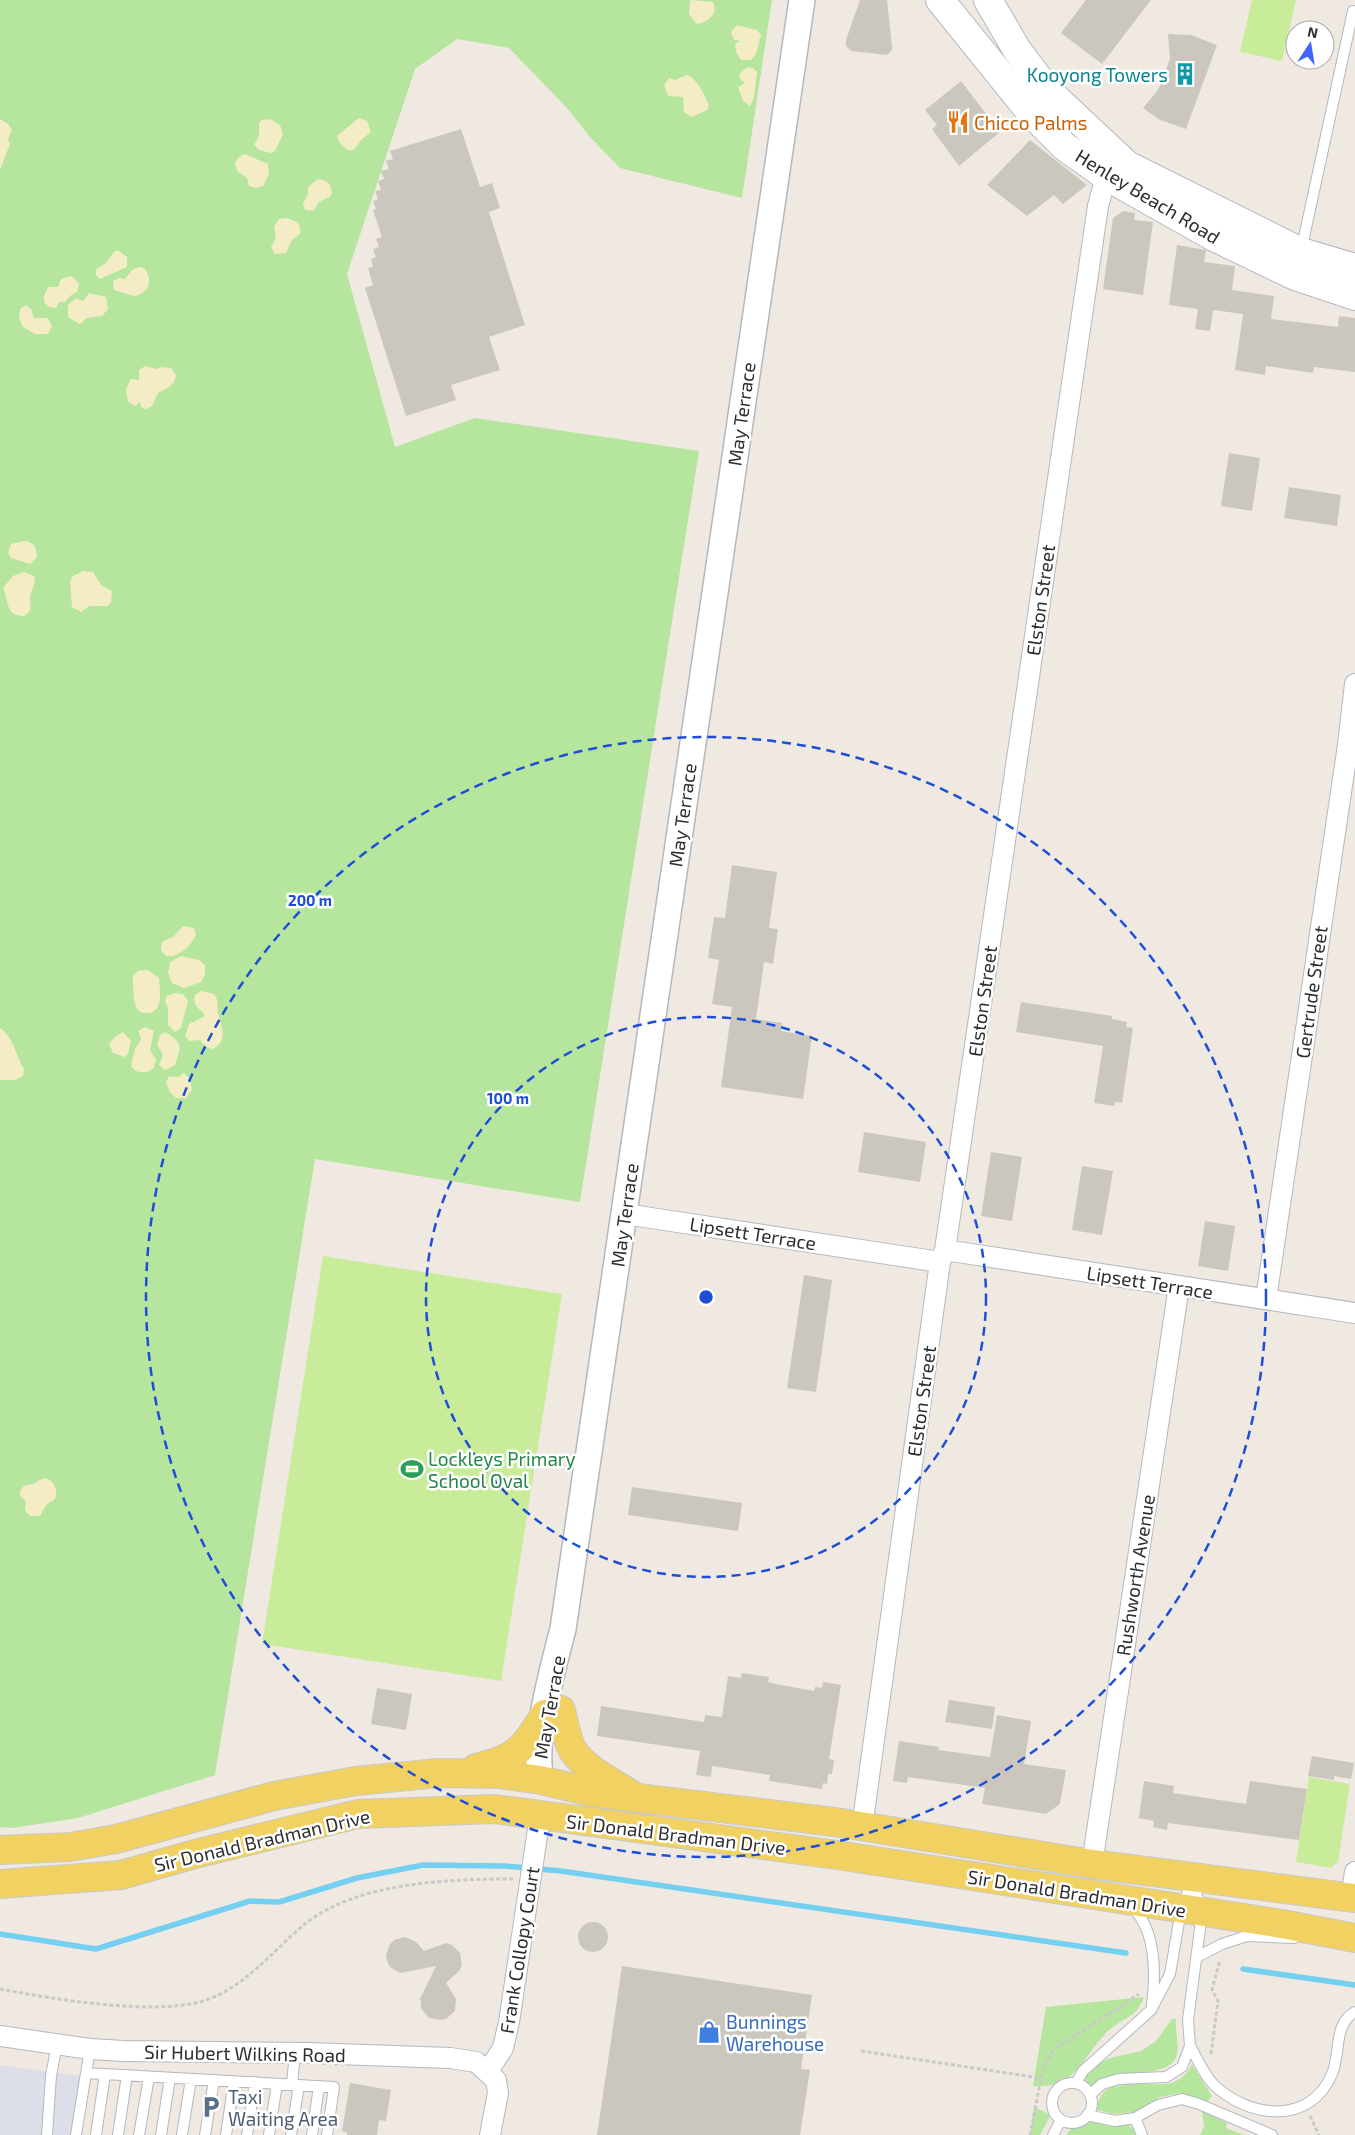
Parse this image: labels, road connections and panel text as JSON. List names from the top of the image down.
{
  "streets": {
    "main road": ["Henley Beach Road", "Sir Donald Bradman Drive"],
    "street": [
      "May Terrace",
      "Elston Street",
      "Gertrude Street",
      "Lipsett Terrace",
      "Rushworth Avenue",
      "Frank Collopy Court",
      "Sir Hubert Wilkins Road"
    ]
  },
  "crossings": [
    ["Henley Beach Road", "Elston Street"],
    ["May Terrace", "Lipsett Terrace"],
    ["May Terrace", "Sir Donald Bradman Drive"],
    ["Elston Street", "Lipsett Terrace"],
    ["Elston Street", "Sir Donald Bradman Drive"],
    ["Gertrude Street", "Lipsett Terrace"],
    ["Lipsett Terrace", "Rushworth Avenue"],
    ["Rushworth Avenue", "Sir Donald Bradman Drive"],
    ["Sir Donald Bradman Drive", "Frank Collopy Court"],
    ["Frank Collopy Court", "Sir Hubert Wilkins Road"]
  ],
  "places": {
    "building": ["Kooyong Towers"],
    "restaurant": ["Chicco Palms"],
    "sports": ["Lockleys Primary School Oval"],
    "shop": ["Bunnings Warehouse"],
    "parking": ["Taxi Waiting Area"]
  },
  "north": "top",
  "rings": ["200 m", "100 m"]
}
